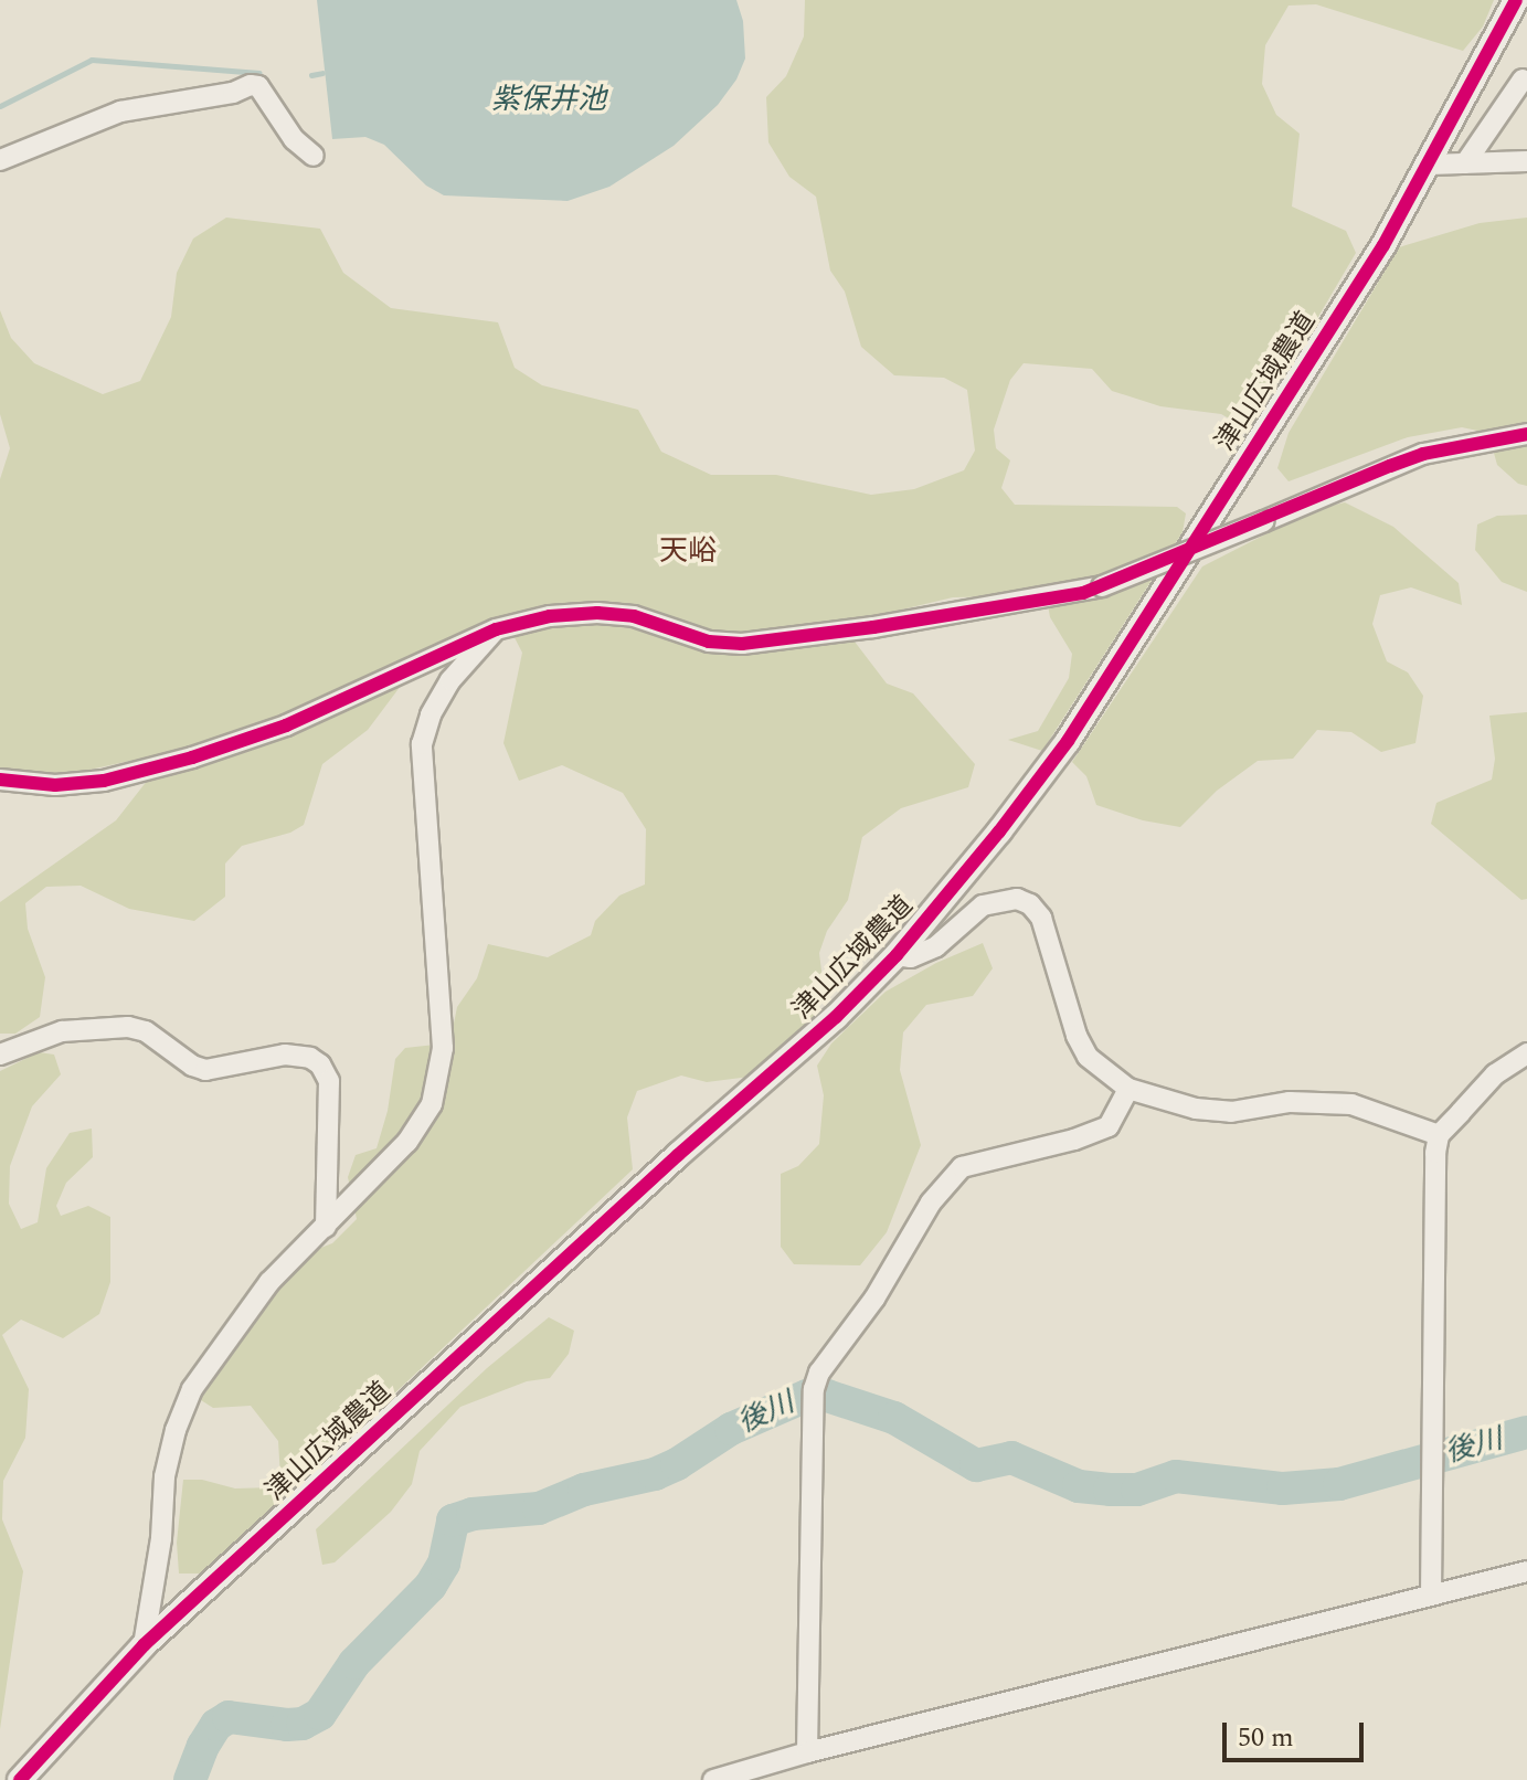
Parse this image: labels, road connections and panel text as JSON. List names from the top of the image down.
{
  "streets": {
    "street": ["津山広域農道"]
  },
  "districts": ["天峪"],
  "water": ["紫保井池", "後川"],
  "scale_bar": "50 m"
}
